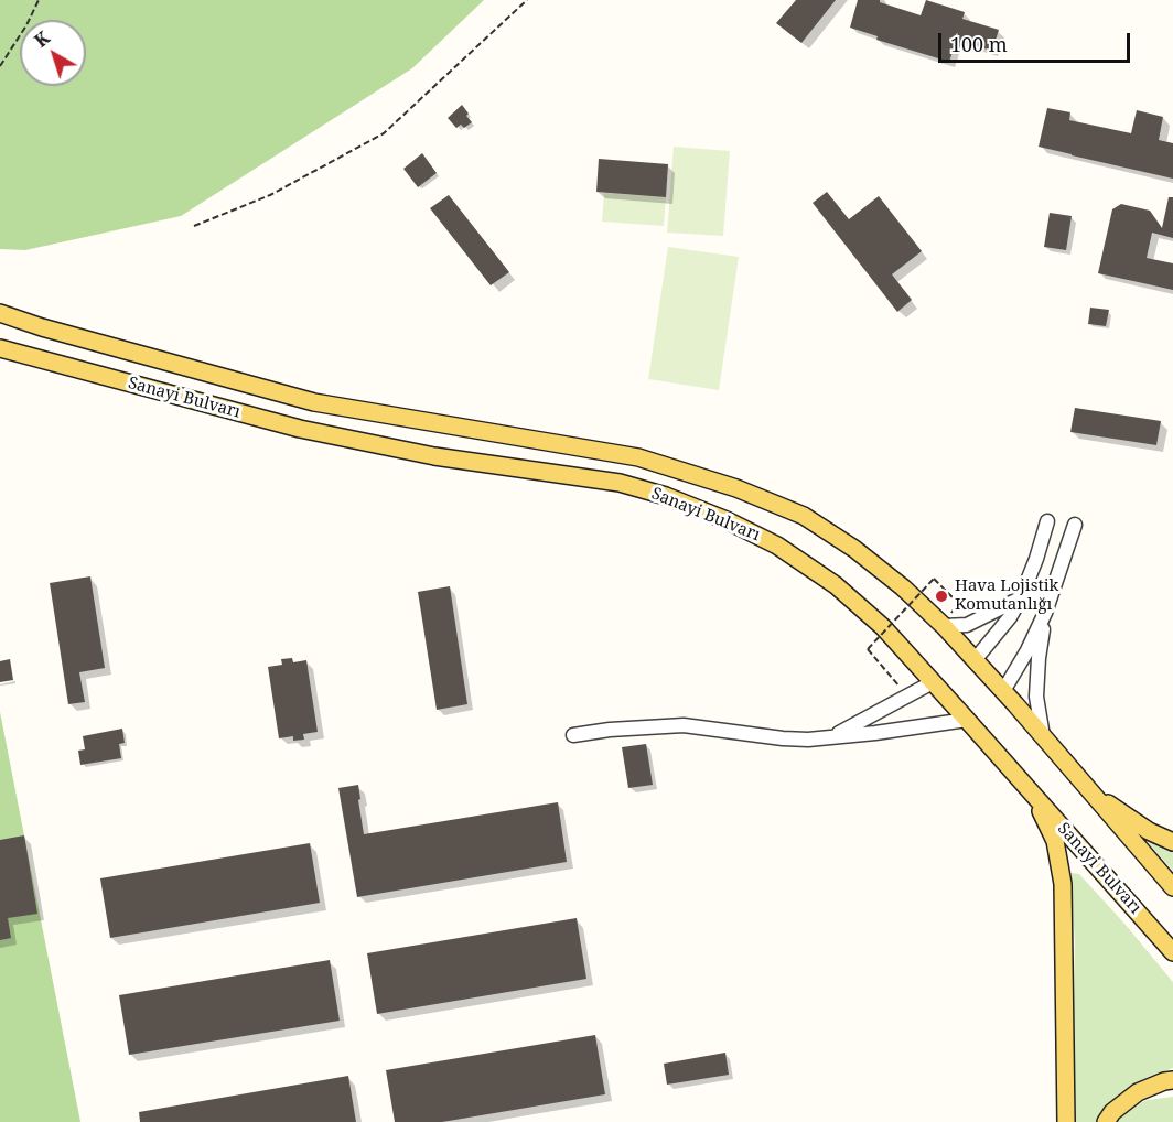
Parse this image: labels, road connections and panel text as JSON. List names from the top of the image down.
{
  "streets": {
    "main road": ["Sanayi Bulvarı"]
  },
  "places": ["Hava Lojistik Komutanlığı"],
  "scale_bar": "100 m",
  "north": "top left"
}
